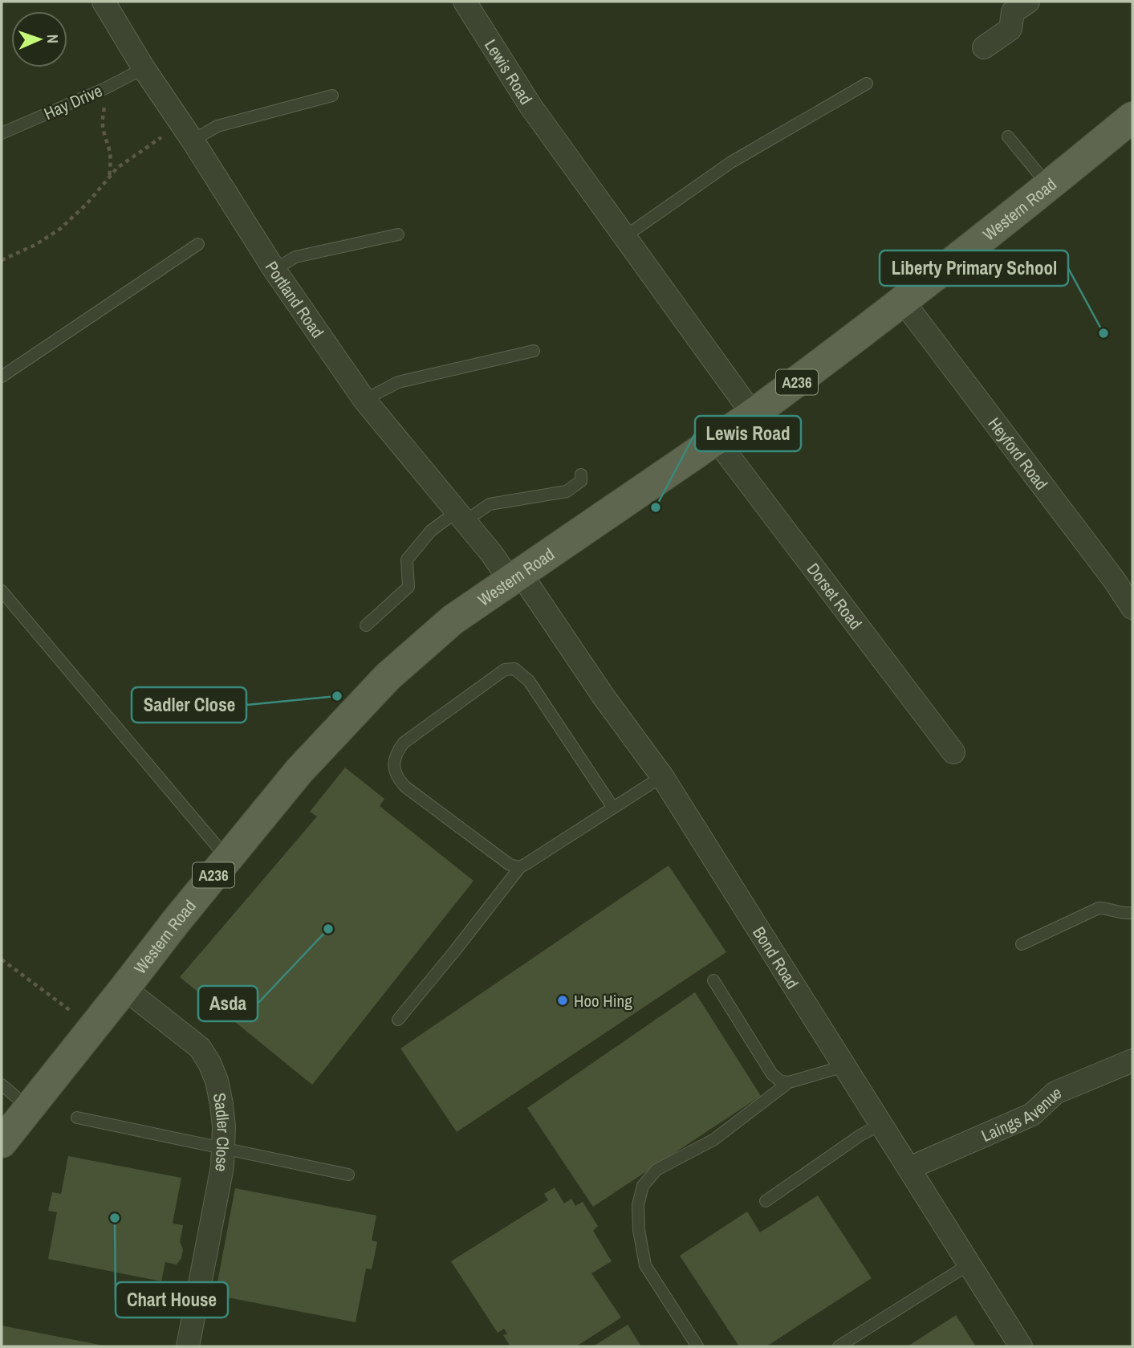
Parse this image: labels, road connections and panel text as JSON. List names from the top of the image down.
{
  "streets": {
    "main road": ["Western Road", "A236"],
    "street": [
      "Lewis Road",
      "Portland Road",
      "Heyford Road",
      "Dorset Road",
      "Bond Road",
      "Laings Avenue",
      "Sadler Close"
    ],
    "lane": ["Hay Drive"]
  },
  "crossings": [
    ["Lewis Road", "Western Road"],
    ["Hay Drive", "Portland Road"],
    ["Western Road", "Portland Road"],
    ["Western Road", "Heyford Road"],
    ["Western Road", "Dorset Road"],
    ["Western Road", "Bond Road"],
    ["Western Road", "Sadler Close"],
    ["Portland Road", "Bond Road"],
    ["Bond Road", "Laings Avenue"]
  ],
  "places": [
    "Liberty Primary School",
    "Lewis Road",
    "Sadler Close",
    "Asda",
    "Hoo Hing",
    "Chart House"
  ],
  "north": "right"
}
